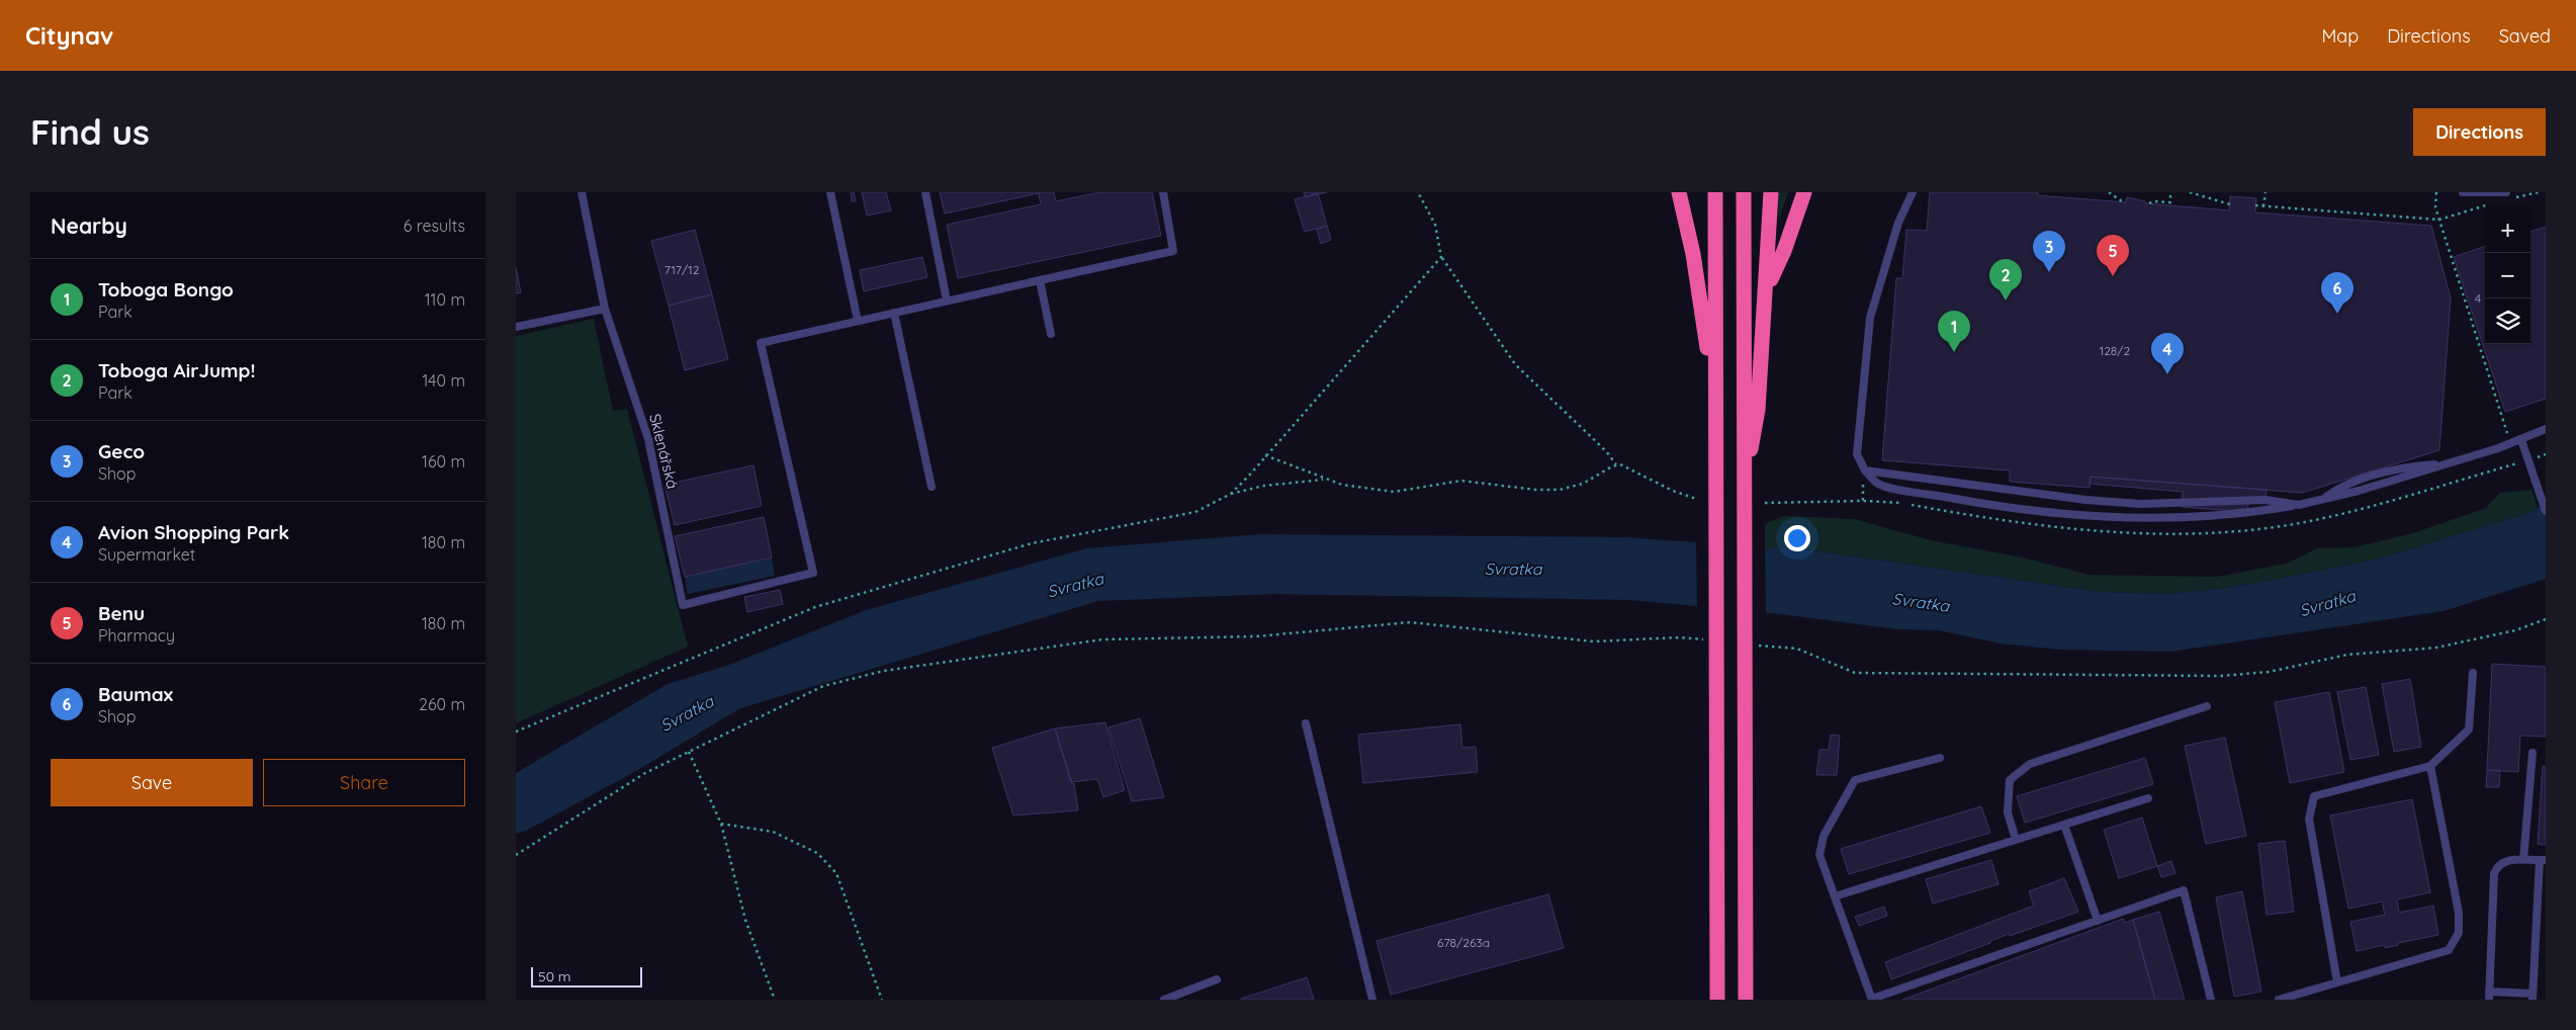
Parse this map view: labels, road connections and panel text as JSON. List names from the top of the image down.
{
  "streets": {
    "lane": ["Sklenářská"]
  },
  "water": ["Svratka"],
  "house_numbers": [
    "717/12",
    "4",
    "128/2",
    "678/263a"
  ],
  "scale_bar": "50 m",
  "page": {
    "header": "Citynav",
    "nav": ["Map", "Directions", "Saved"],
    "buttons": [
      "Directions",
      ["Save", "Share"]
    ],
    "title": "Find us",
    "heading": ["Nearby", "6 results"],
    "map_buttons": ["+", "−"],
    "pins": [
      "3",
      "5",
      "2",
      "6",
      "1",
      "4"
    ],
    "list": [
      {
        "mark": "1",
        "name": "Toboga Bongo",
        "note": "Park",
        "value": "110 m"
      },
      {
        "mark": "2",
        "name": "Toboga AirJump!",
        "note": "Park",
        "value": "140 m"
      },
      {
        "mark": "3",
        "name": "Geco",
        "note": "Shop",
        "value": "160 m"
      },
      {
        "mark": "4",
        "name": "Avion Shopping Park",
        "note": "Supermarket",
        "value": "180 m"
      },
      {
        "mark": "5",
        "name": "Benu",
        "note": "Pharmacy",
        "value": "180 m"
      },
      {
        "mark": "6",
        "name": "Baumax",
        "note": "Shop",
        "value": "260 m"
      }
    ],
    "scale": "50 m"
  }
}
